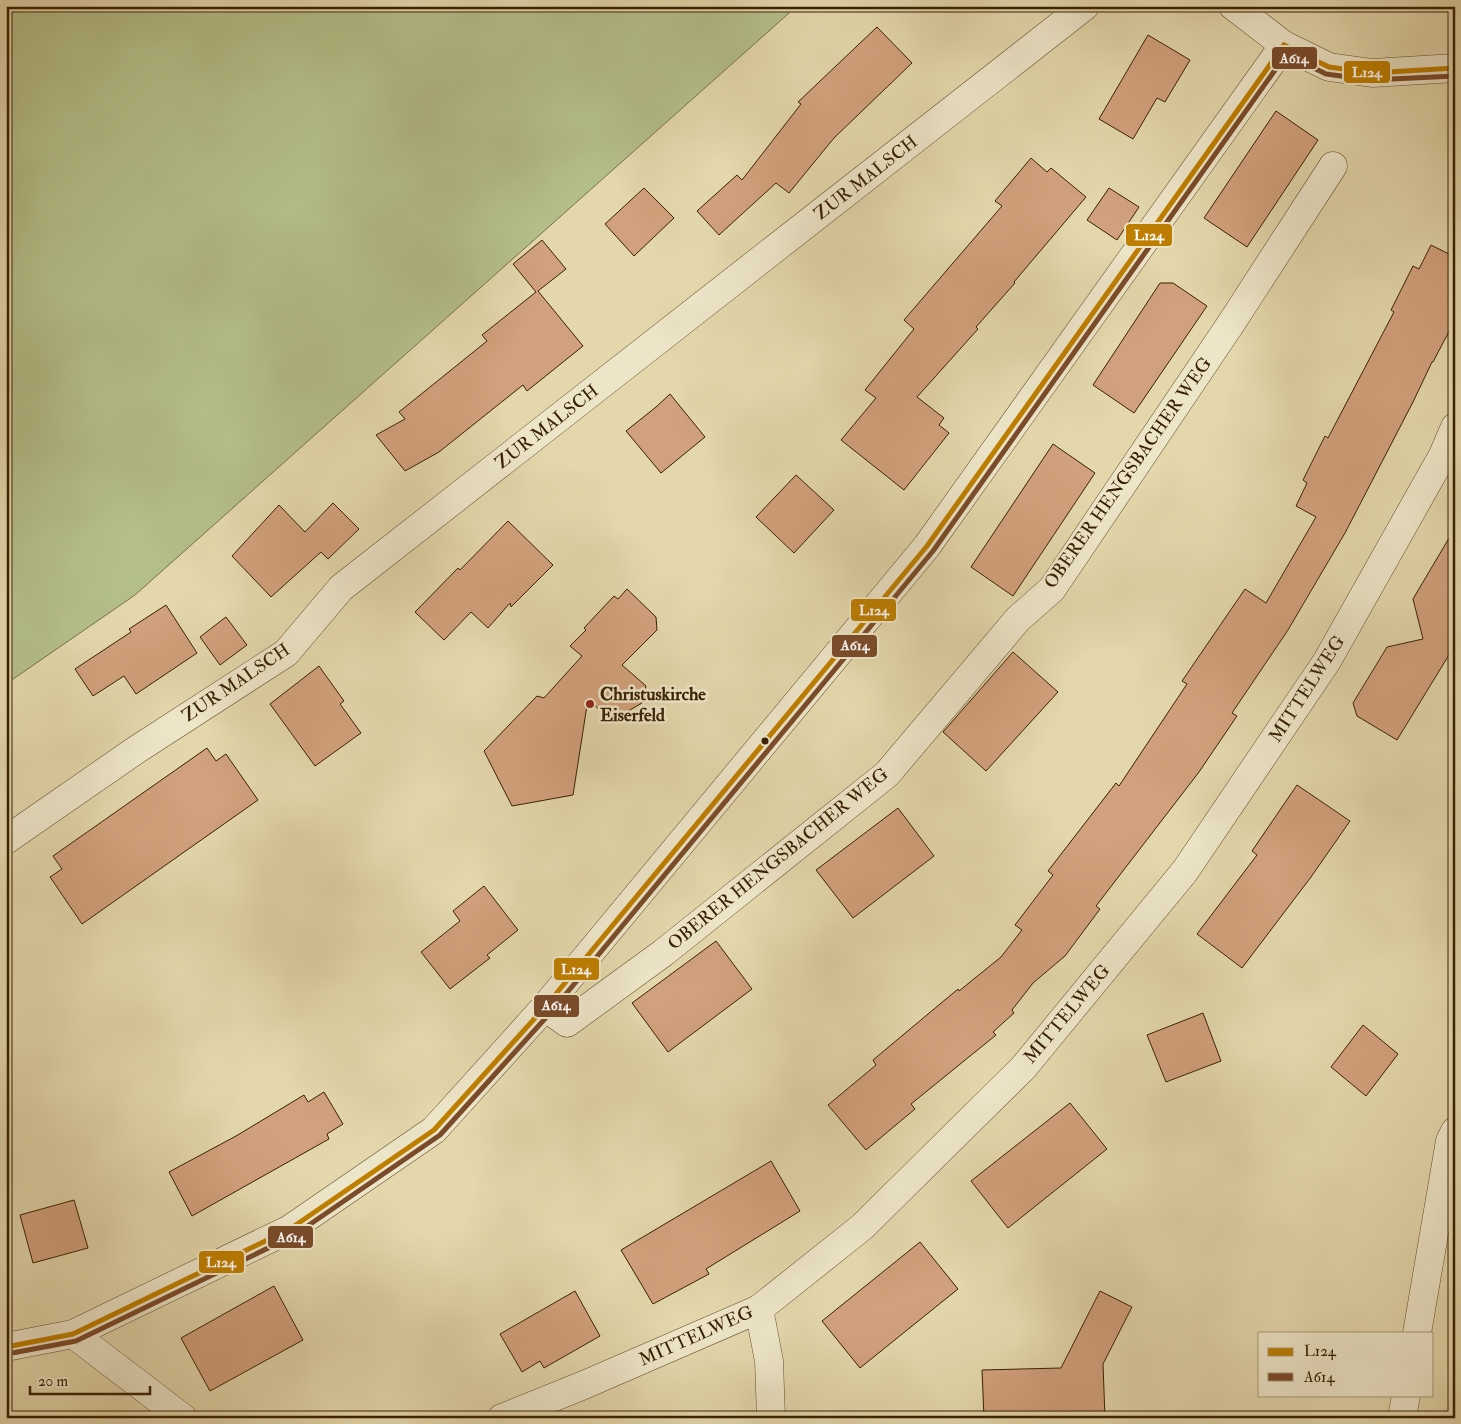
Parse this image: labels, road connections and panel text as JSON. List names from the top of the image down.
{
  "streets": {
    "street": ["ZUR MALSCH", "OBERER HENGSBACHER WEG", "MITTELWEG"]
  },
  "places": ["Christuskirche Eiserfeld"],
  "lines": ["transit line L124", "transit line A614"],
  "legend": ["L124", "A614"],
  "scale_bar": "20 m"
}
